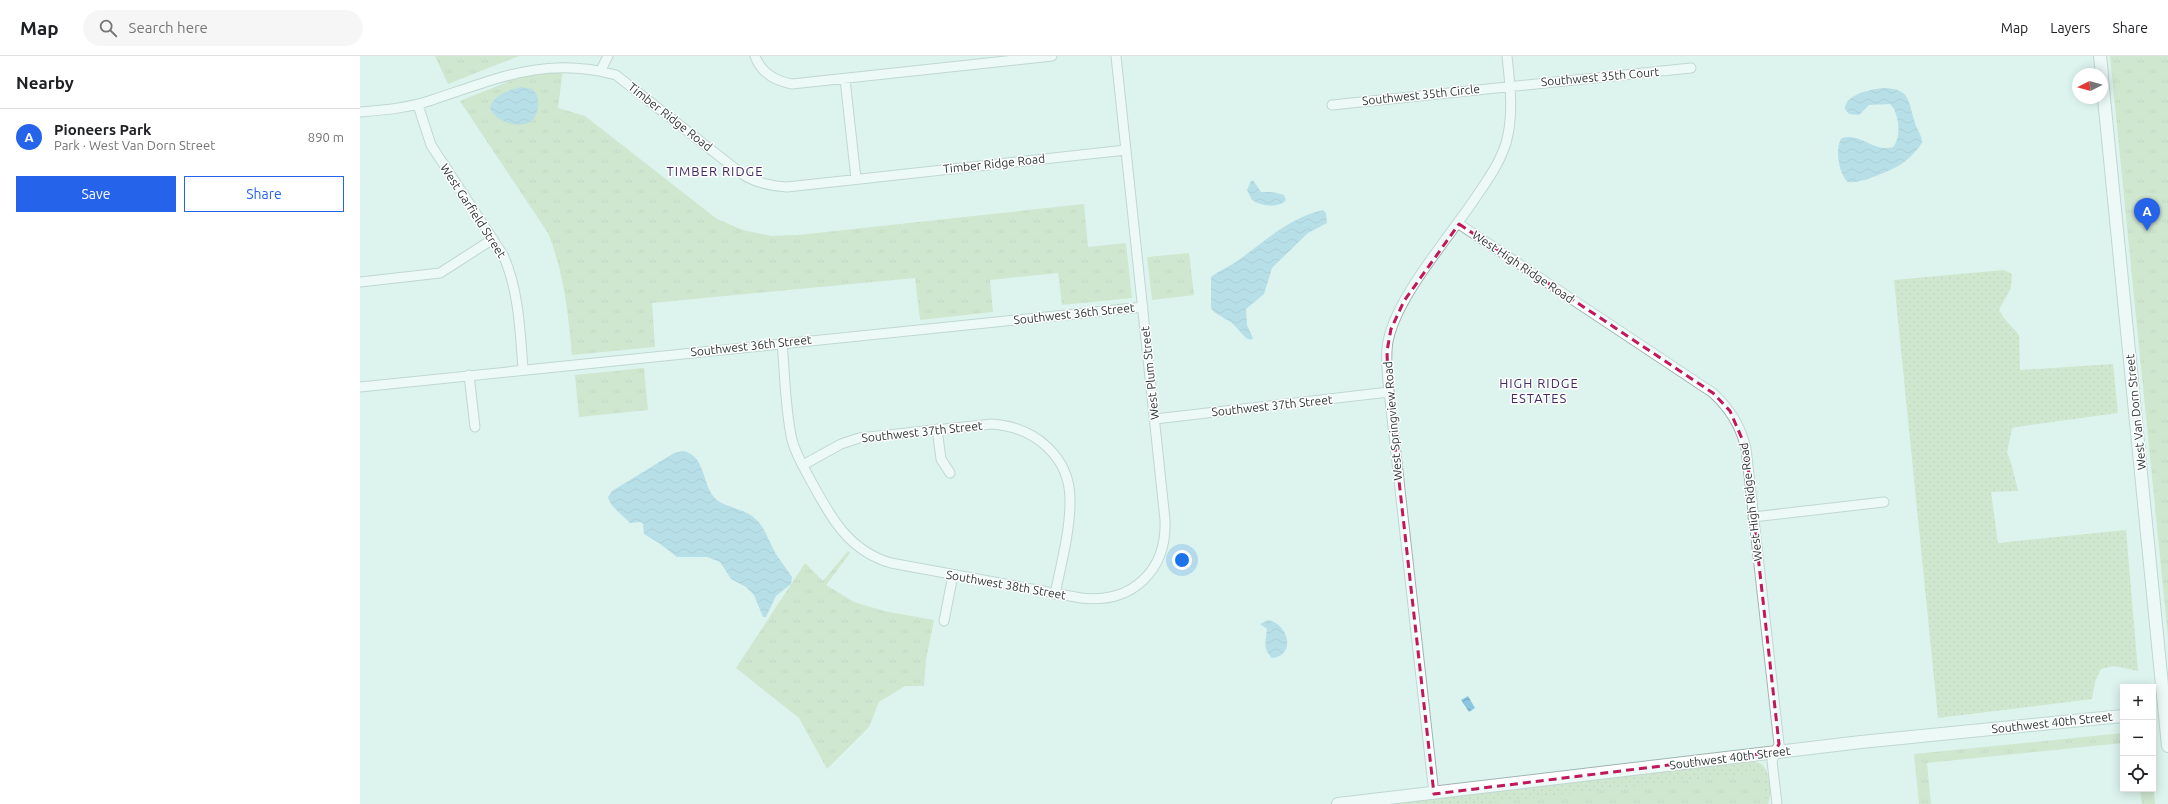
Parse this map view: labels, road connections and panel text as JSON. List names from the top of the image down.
{
  "streets": {
    "main road": ["West Van Dorn Street", "Southwest 40th Street"],
    "street": [
      "Southwest 35th Court",
      "Southwest 35th Circle",
      "Timber Ridge Road",
      "West Garfield Street",
      "West High Ridge Road",
      "Southwest 36th Street",
      "West Plum Street",
      "Southwest 37th Street",
      "West Springview Road",
      "Southwest 38th Street"
    ]
  },
  "crossings": [
    ["Southwest 35th Court", "Southwest 35th Circle"],
    ["Southwest 35th Court", "West Springview Road"],
    ["Southwest 35th Circle", "West Springview Road"],
    ["Timber Ridge Road", "West Plum Street"],
    ["West Garfield Street", "Southwest 36th Street"],
    ["West High Ridge Road", "West Springview Road"],
    ["West High Ridge Road", "Southwest 40th Street"],
    ["Southwest 36th Street", "West Plum Street"],
    ["Southwest 36th Street", "Southwest 38th Street"],
    ["West Plum Street", "Southwest 37th Street"],
    ["West Plum Street", "Southwest 38th Street"],
    ["Southwest 37th Street", "West Springview Road"],
    ["Southwest 37th Street", "Southwest 38th Street"],
    ["West Springview Road", "Southwest 40th Street"]
  ],
  "districts": ["TIMBER RIDGE", "HIGH RIDGE ESTATES"],
  "north": "left",
  "page": {
    "header": "Map",
    "search": "Search here",
    "nav": ["Map", "Layers", "Share"],
    "heading": "Nearby",
    "list": [
      {
        "mark": "A",
        "name": "Pioneers Park",
        "note": "Park · West Van Dorn Street",
        "value": "890 m"
      }
    ],
    "buttons": ["Save", "Share"],
    "pins": "A",
    "map_buttons": ["+", "−"]
  }
}
